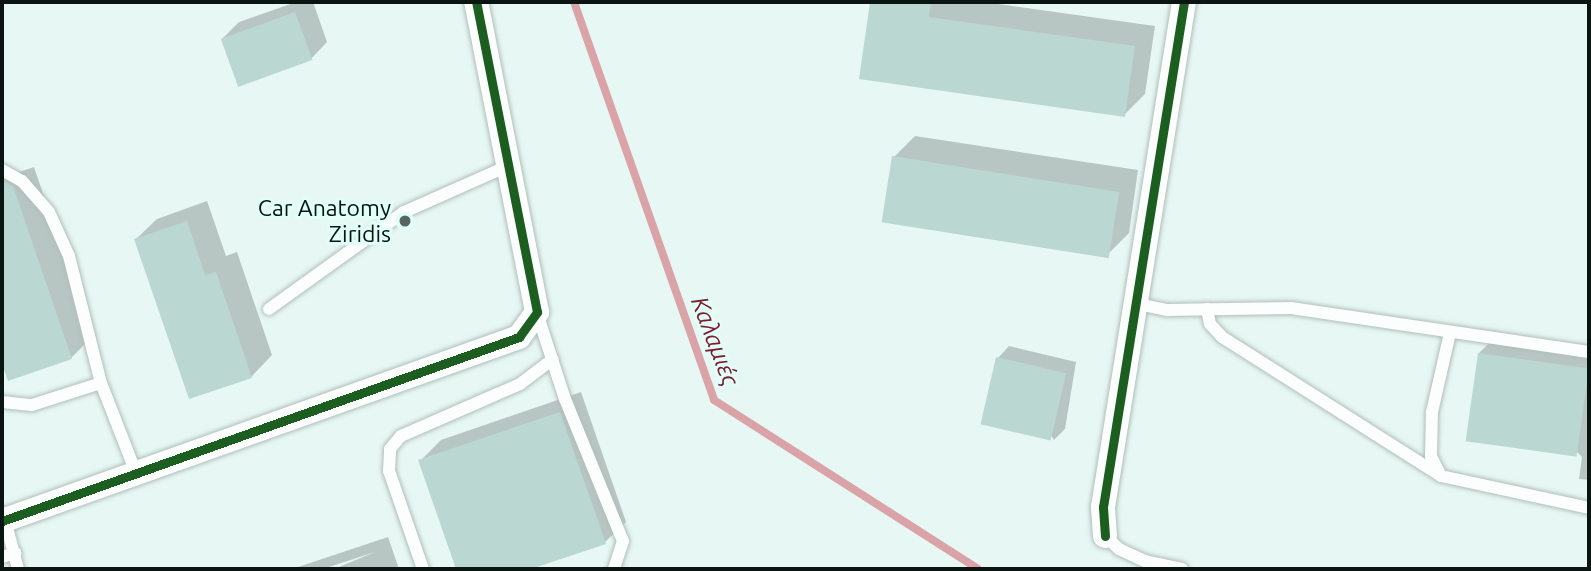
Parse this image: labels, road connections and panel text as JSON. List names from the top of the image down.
{
  "water": ["Καλαμιές"],
  "places": ["Car Anatomy Ziridis"]
}
